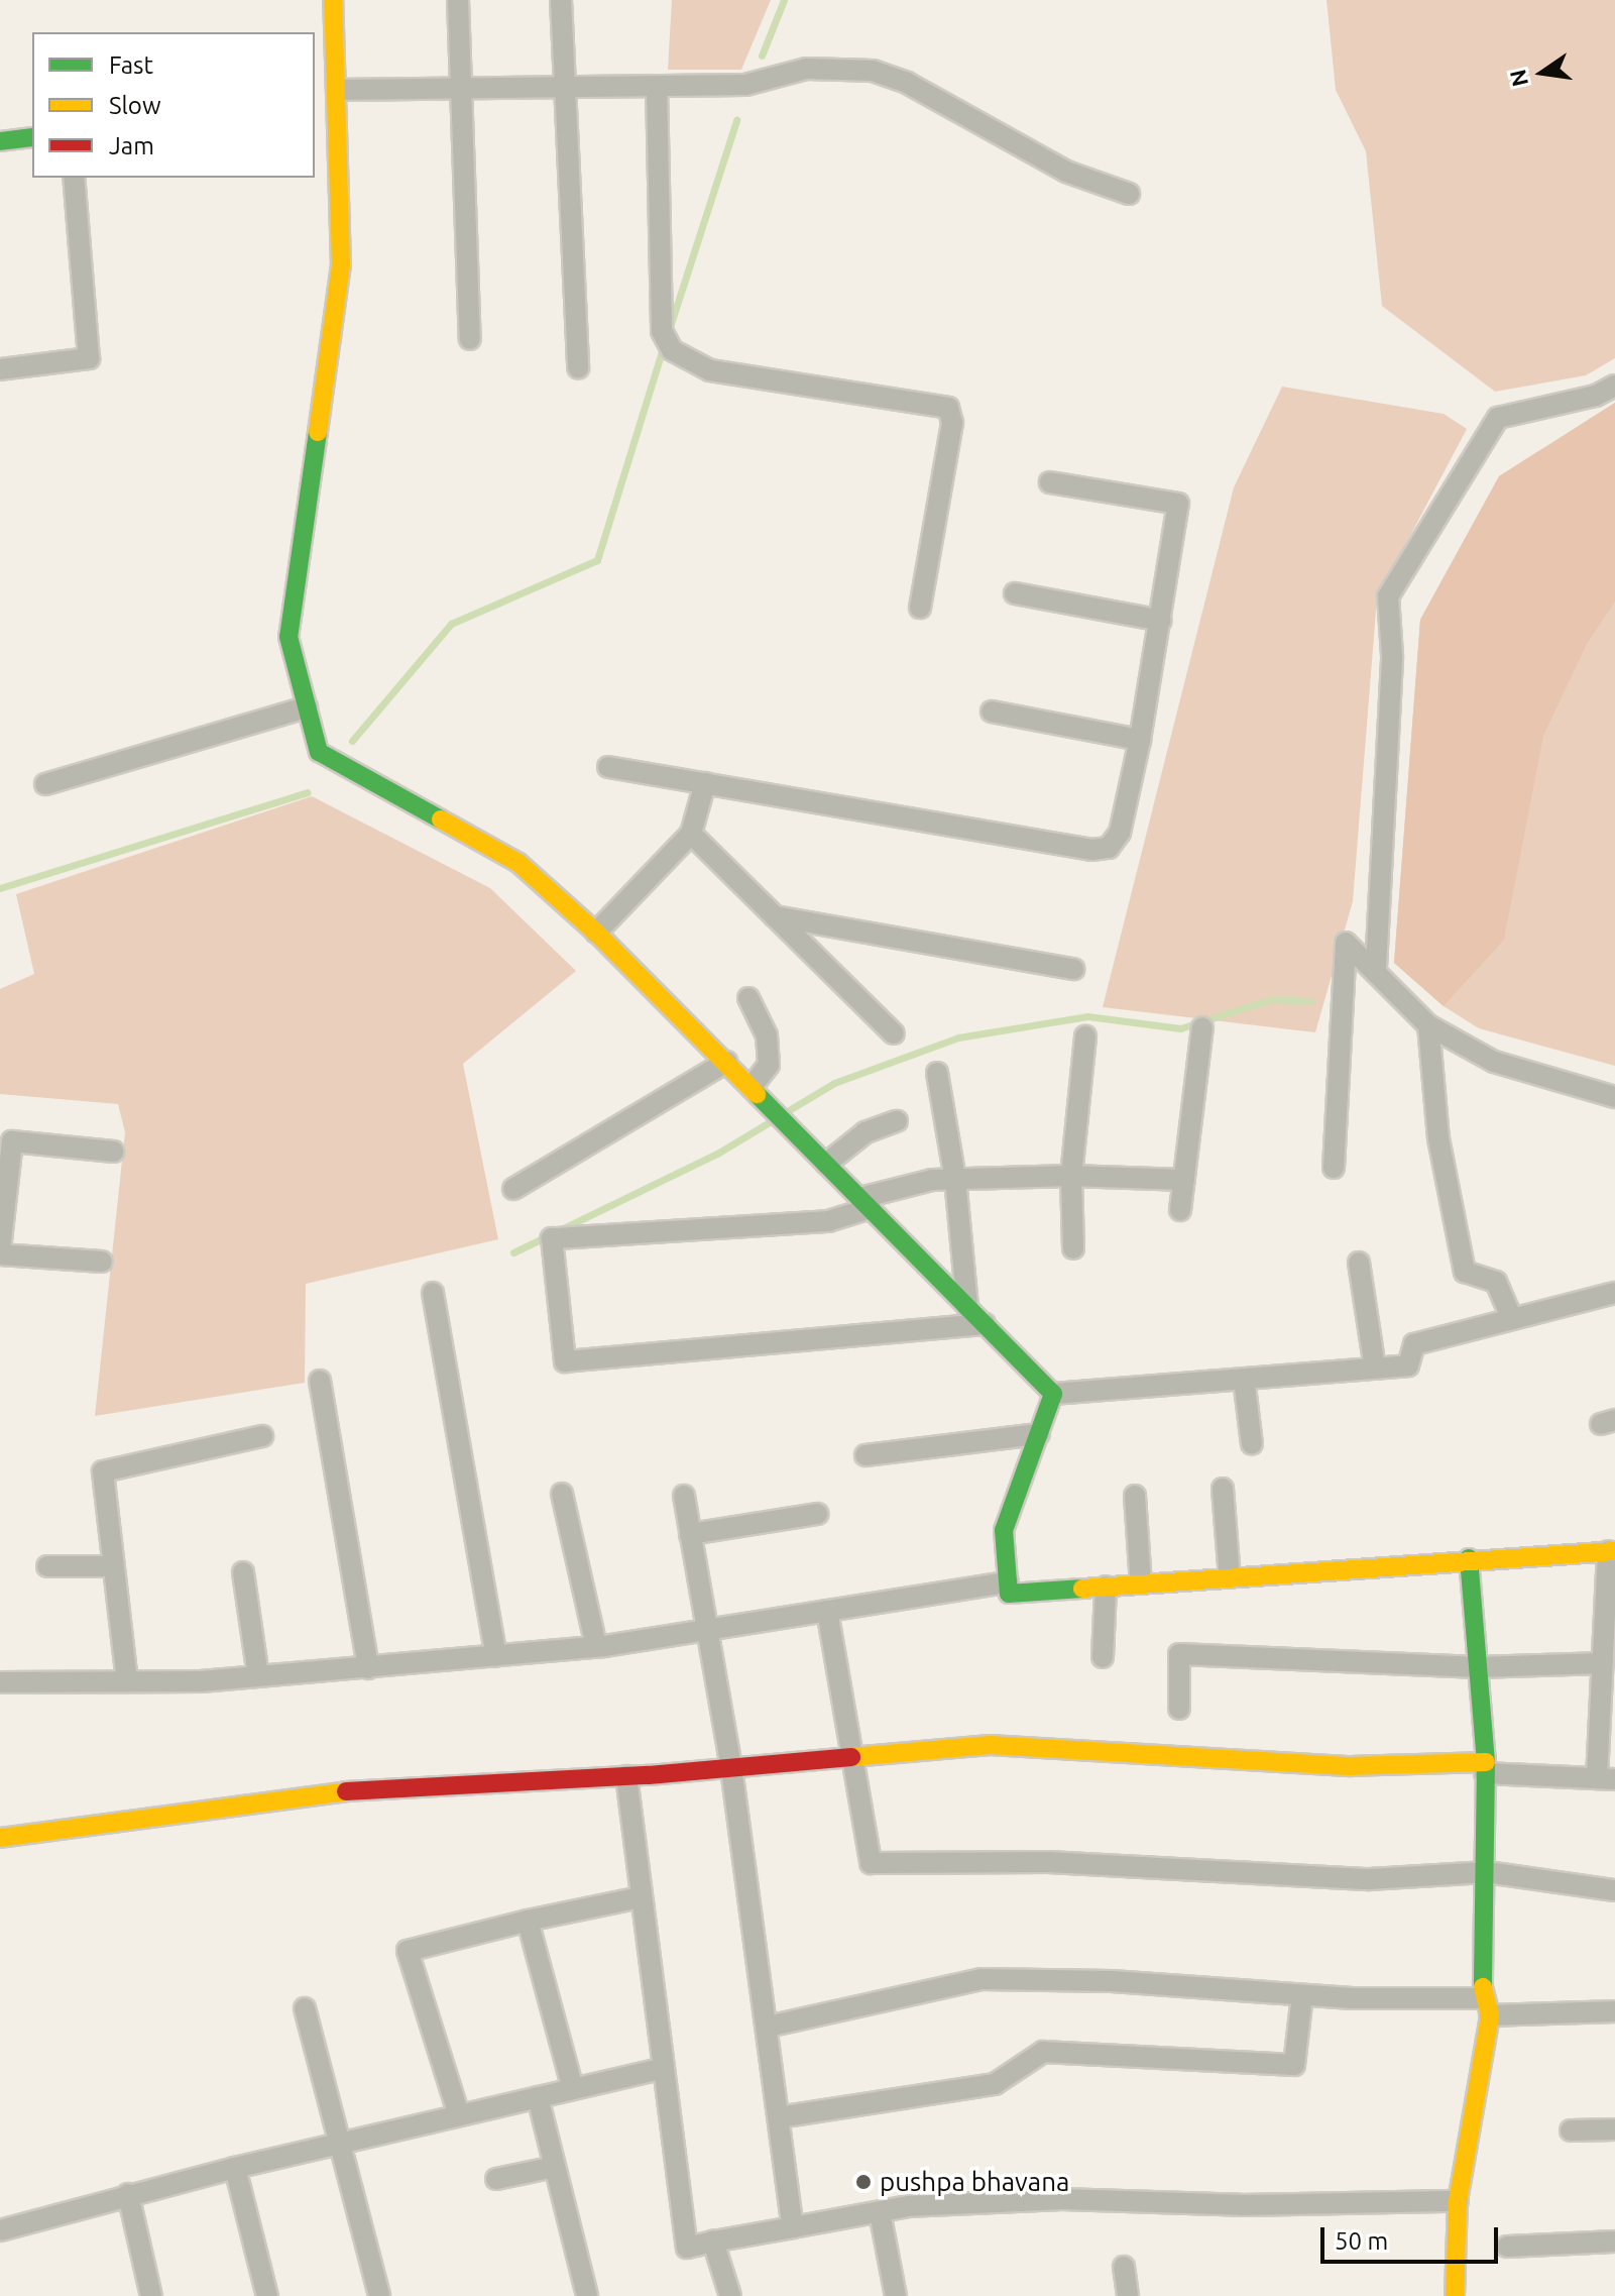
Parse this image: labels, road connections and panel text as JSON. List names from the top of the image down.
{
  "places": ["pushpa bhavana"],
  "legend": ["Fast", "Slow", "Jam"],
  "scale_bar": "50 m",
  "north": "left"
}
